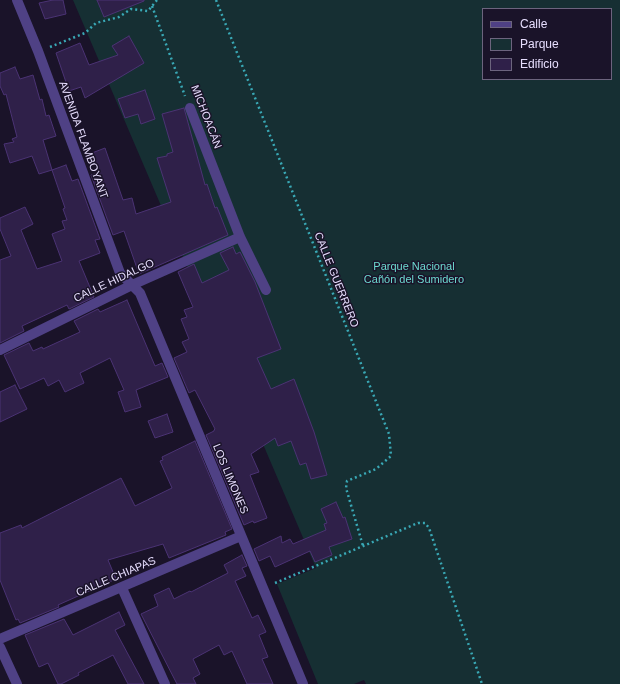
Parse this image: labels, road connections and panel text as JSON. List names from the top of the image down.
{
  "streets": {
    "street": [
      "MICHOACÁN",
      "AVENIDA FLAMBOYANT",
      "CALLE HIDALGO",
      "LOS LIMONES",
      "CALLE CHIAPAS"
    ],
    "path": ["CALLE GUERRERO"]
  },
  "crossings": [
    ["MICHOACÁN", "CALLE HIDALGO"],
    ["AVENIDA FLAMBOYANT", "CALLE HIDALGO"],
    ["AVENIDA FLAMBOYANT", "LOS LIMONES"],
    ["CALLE HIDALGO", "LOS LIMONES"],
    ["LOS LIMONES", "CALLE CHIAPAS"]
  ],
  "parks": ["Parque Nacional Cañón del Sumidero"],
  "legend": ["Calle", "Parque", "Edificio"]
}
